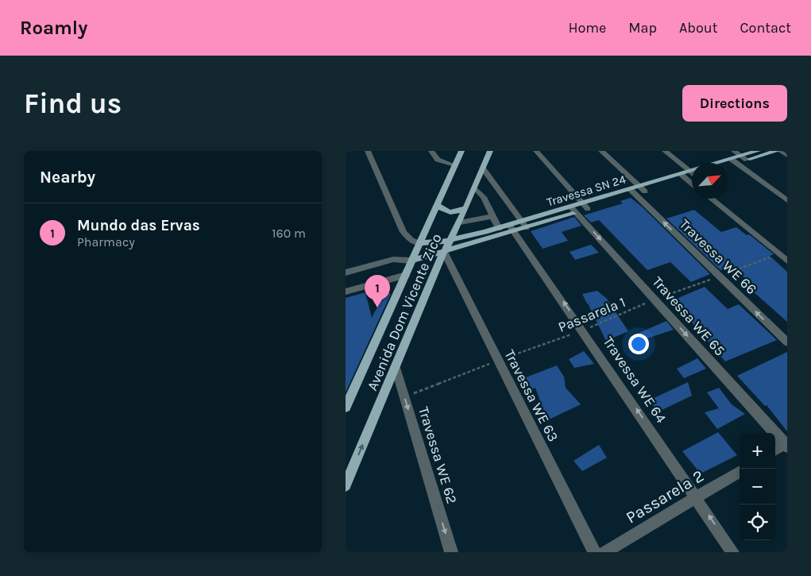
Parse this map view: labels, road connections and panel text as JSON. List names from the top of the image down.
{
  "streets": {
    "main road": ["Travessa SN 24", "Avenida Dom Vicente Zico"],
    "street": [
      "Travessa WE 66",
      "Travessa WE 65",
      "Travessa WE 64",
      "Travessa WE 63",
      "Travessa WE 62",
      "Passarela 2"
    ],
    "path": ["Passarela 1"]
  },
  "crossings": [
    ["Travessa SN 24", "Travessa WE 66"],
    ["Travessa SN 24", "Avenida Dom Vicente Zico"],
    ["Travessa SN 24", "Travessa WE 65"],
    ["Travessa SN 24", "Travessa WE 64"],
    ["Travessa SN 24", "Travessa WE 63"],
    ["Travessa WE 66", "Passarela 1"],
    ["Avenida Dom Vicente Zico", "Travessa WE 63"],
    ["Avenida Dom Vicente Zico", "Travessa WE 62"],
    ["Passarela 1", "Travessa WE 65"],
    ["Passarela 1", "Travessa WE 64"],
    ["Passarela 1", "Travessa WE 63"],
    ["Passarela 1", "Travessa WE 62"],
    ["Travessa WE 64", "Passarela 2"]
  ],
  "one_way": ["Travessa WE 65", "Travessa WE 64", "Travessa WE 62"],
  "north": "top right",
  "page": {
    "header": "Roamly",
    "nav": [
      "Home",
      "Map",
      "About",
      "Contact"
    ],
    "buttons": "Directions",
    "title": "Find us",
    "heading": "Nearby",
    "list": [
      {
        "mark": "1",
        "name": "Mundo das Ervas",
        "note": "Pharmacy",
        "value": "160 m"
      }
    ],
    "pins": "1",
    "map_buttons": ["+", "−"]
  }
}
